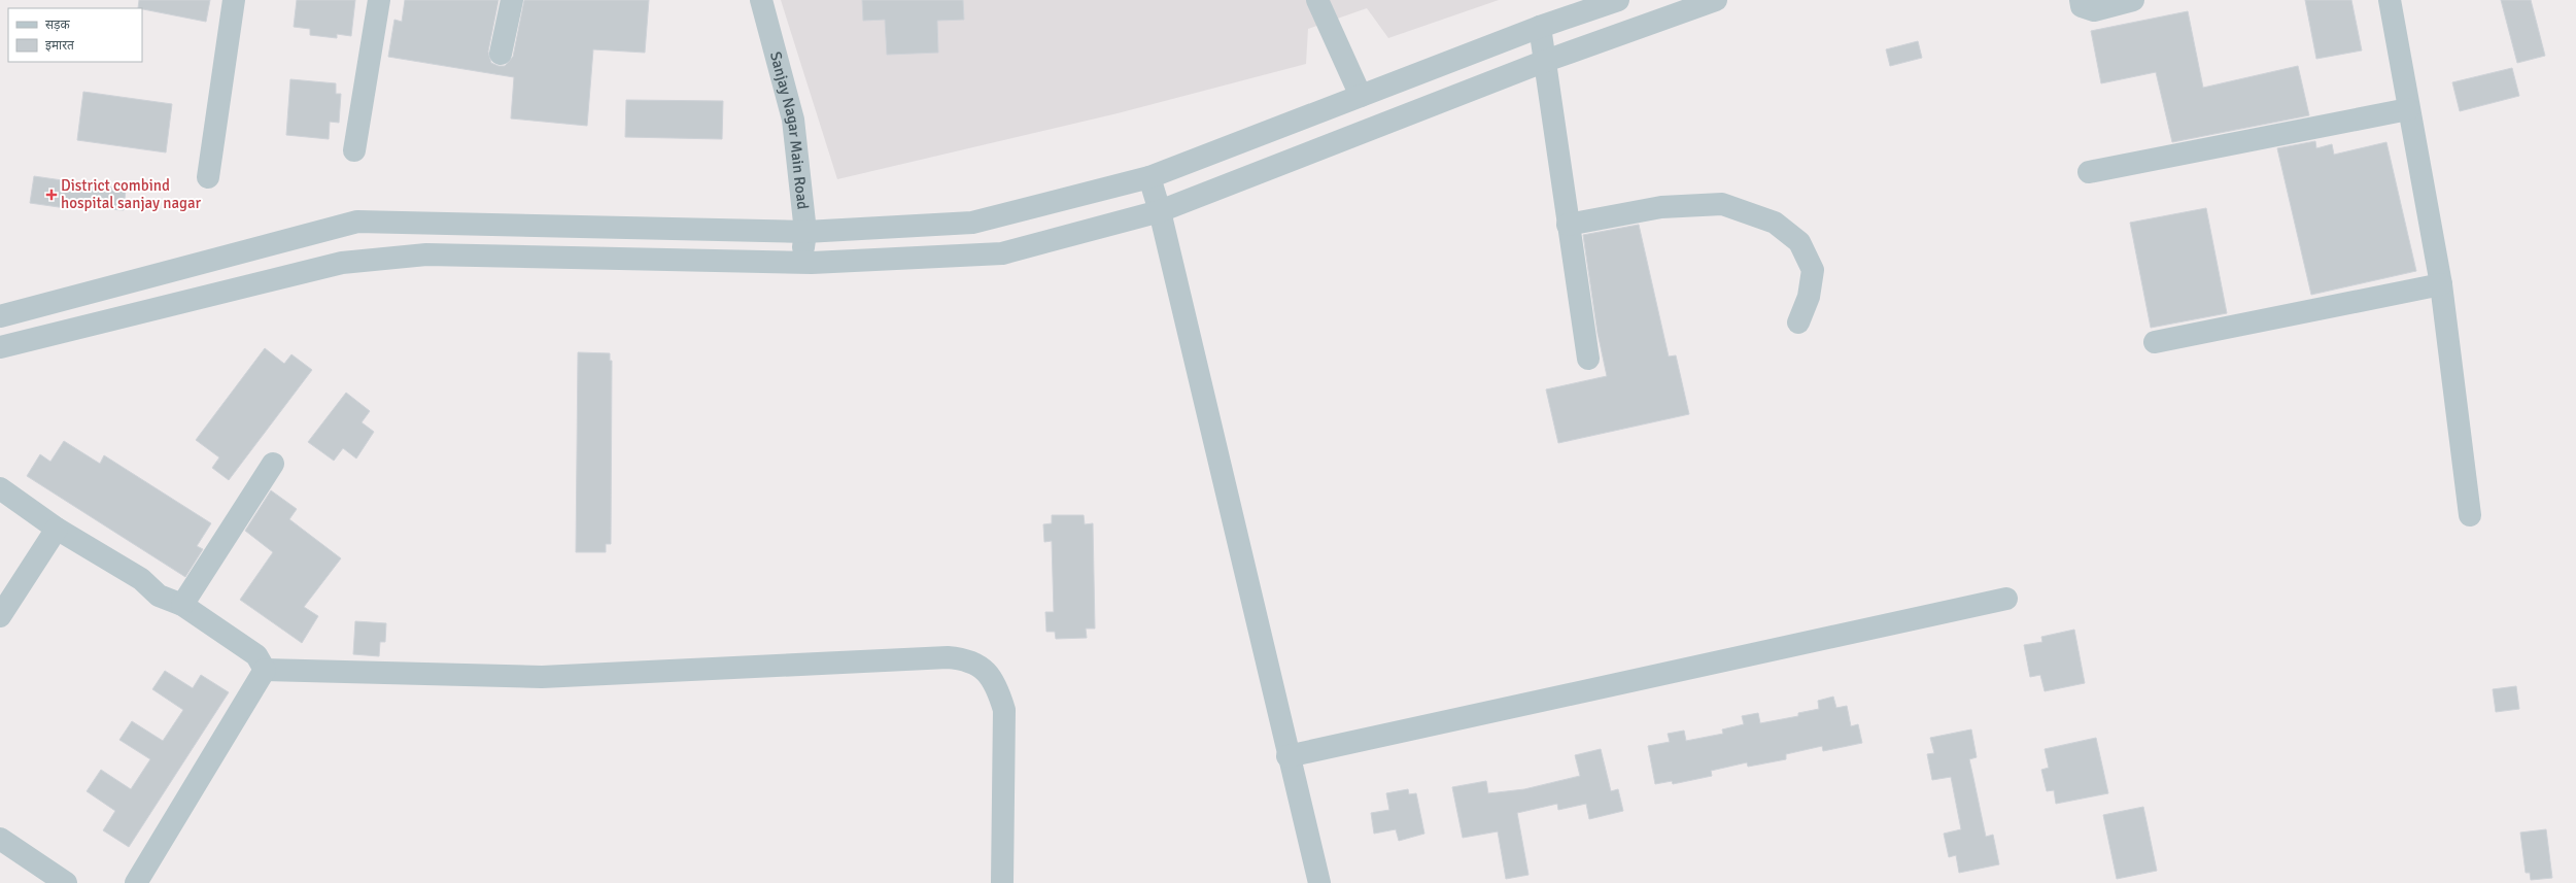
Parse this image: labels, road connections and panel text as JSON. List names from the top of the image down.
{
  "streets": {
    "street": ["Sanjay Nagar Main Road"]
  },
  "places": {
    "health": ["District combind hospital sanjay nagar"]
  },
  "legend": ["सड़क", "इमारत"]
}
